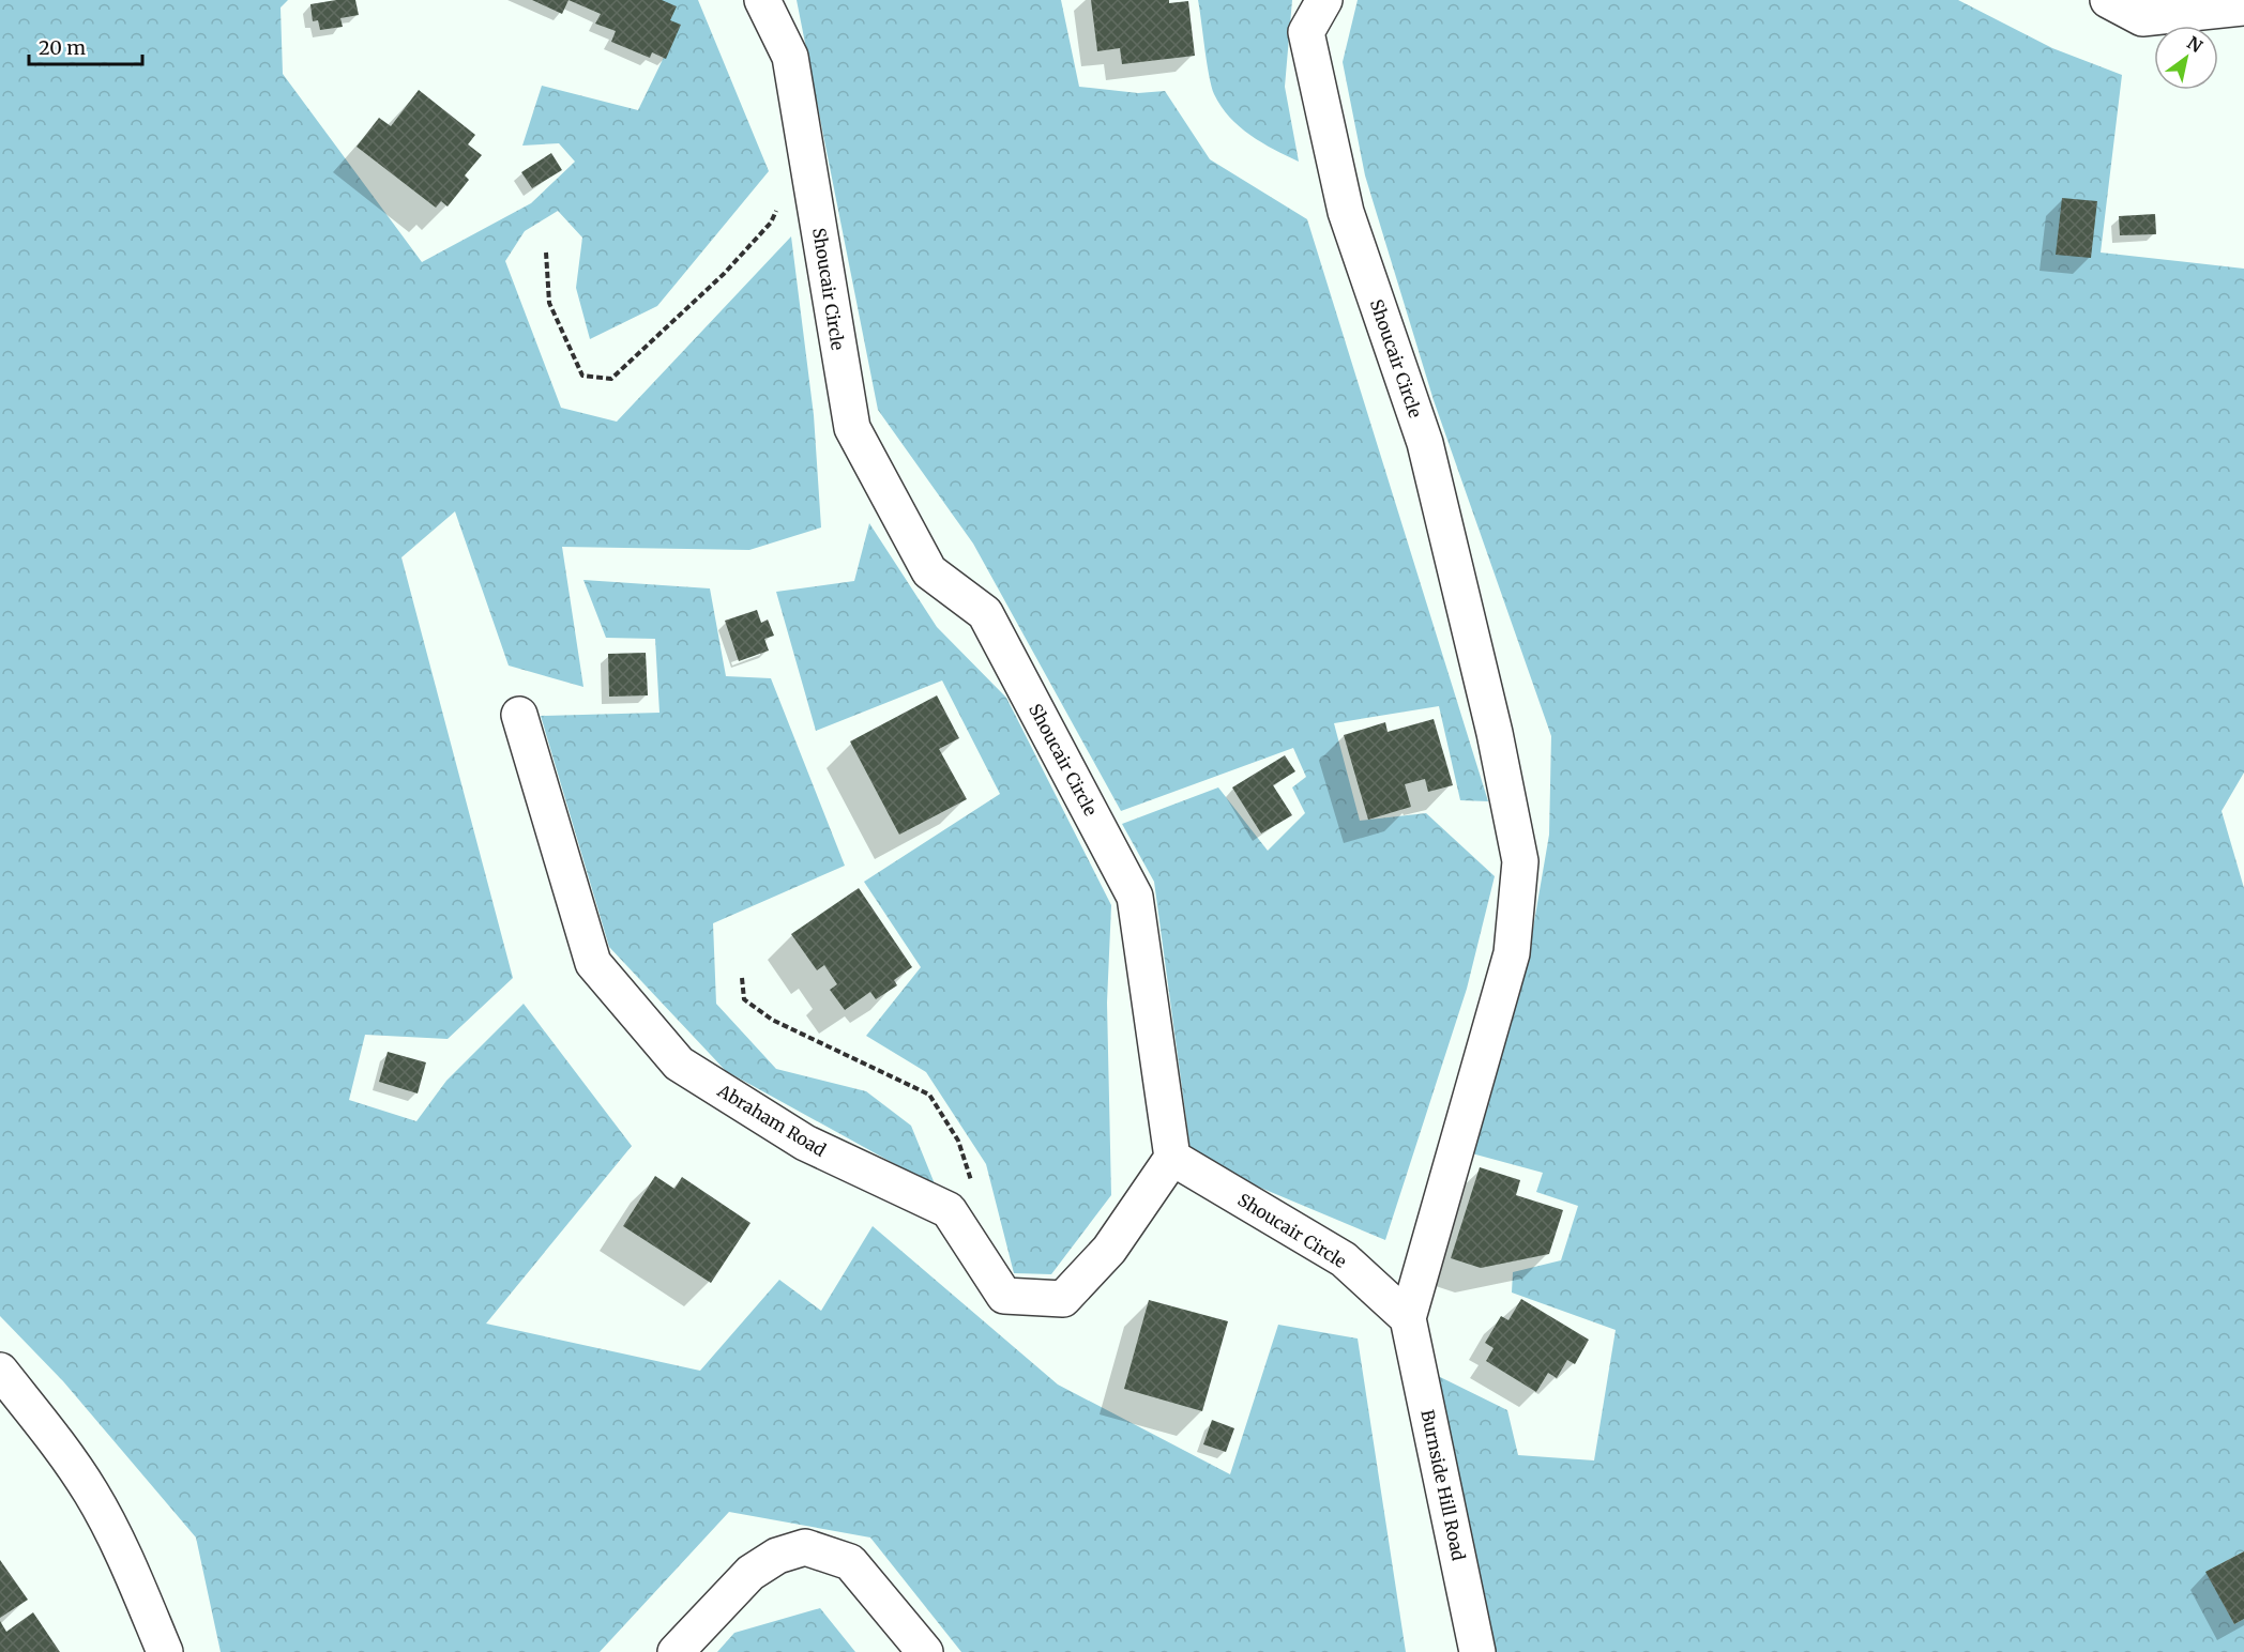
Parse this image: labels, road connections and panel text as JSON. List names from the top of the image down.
{
  "streets": {
    "street": ["Shoucair Circle", "Abraham Road", "Burnside Hill Road"]
  },
  "crossings": [
    ["Shoucair Circle", "Abraham Road"],
    ["Shoucair Circle", "Burnside Hill Road"]
  ],
  "scale_bar": "20 m",
  "north": "top right"
}
